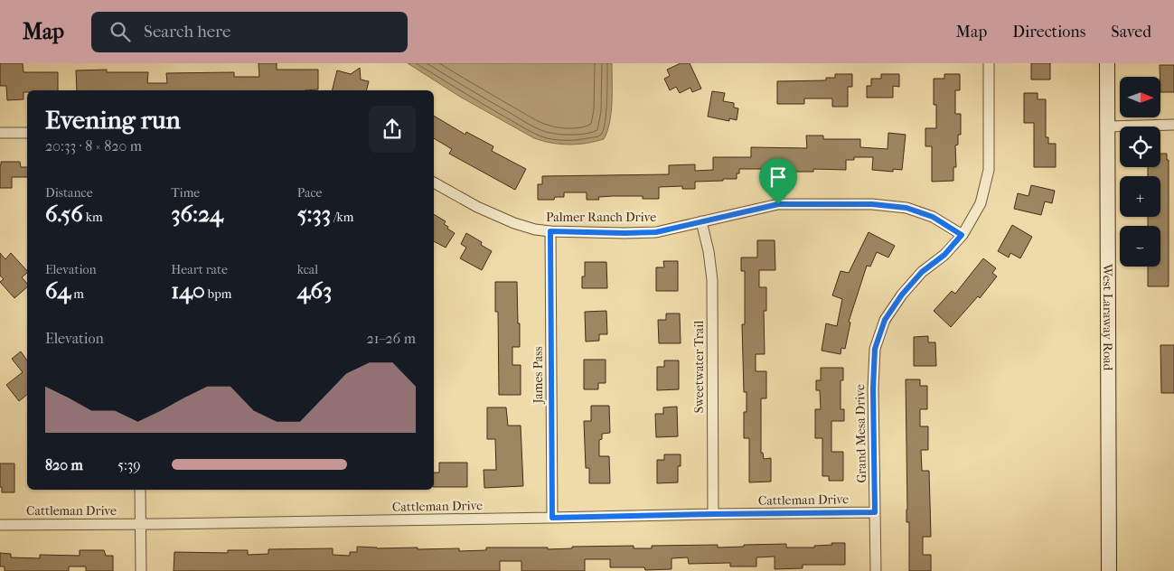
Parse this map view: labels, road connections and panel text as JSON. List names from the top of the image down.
{
  "streets": {
    "main road": ["West Laraway Road"],
    "street": [
      "Palmer Ranch Drive",
      "Sweetwater Trail",
      "James Pass",
      "Grand Mesa Drive",
      "Cattleman Drive"
    ]
  },
  "crossings": [
    ["Palmer Ranch Drive", "Sweetwater Trail"],
    ["Palmer Ranch Drive", "James Pass"],
    ["Palmer Ranch Drive", "Grand Mesa Drive"],
    ["Sweetwater Trail", "Cattleman Drive"],
    ["James Pass", "Cattleman Drive"],
    ["Grand Mesa Drive", "Cattleman Drive"]
  ],
  "north": "right",
  "page": {
    "header": "Map",
    "search": "Search here",
    "nav": ["Map", "Directions", "Saved"],
    "map_buttons": ["+", "−"],
    "heading": ["Evening run", "20:33 · 8 × 820 m"],
    "stats": [
      ["Distance", "6.56 km"],
      ["Time", "36:24"],
      ["Pace", "5:33 /km"],
      ["Elevation", "64 m"],
      ["Heart rate", "140 bpm"],
      ["kcal", "463"]
    ],
    "chart": ["Elevation", "21–26 m"],
    "list": [
      {
        "name": "820 m",
        "note": "5:39"
      }
    ]
  }
}
